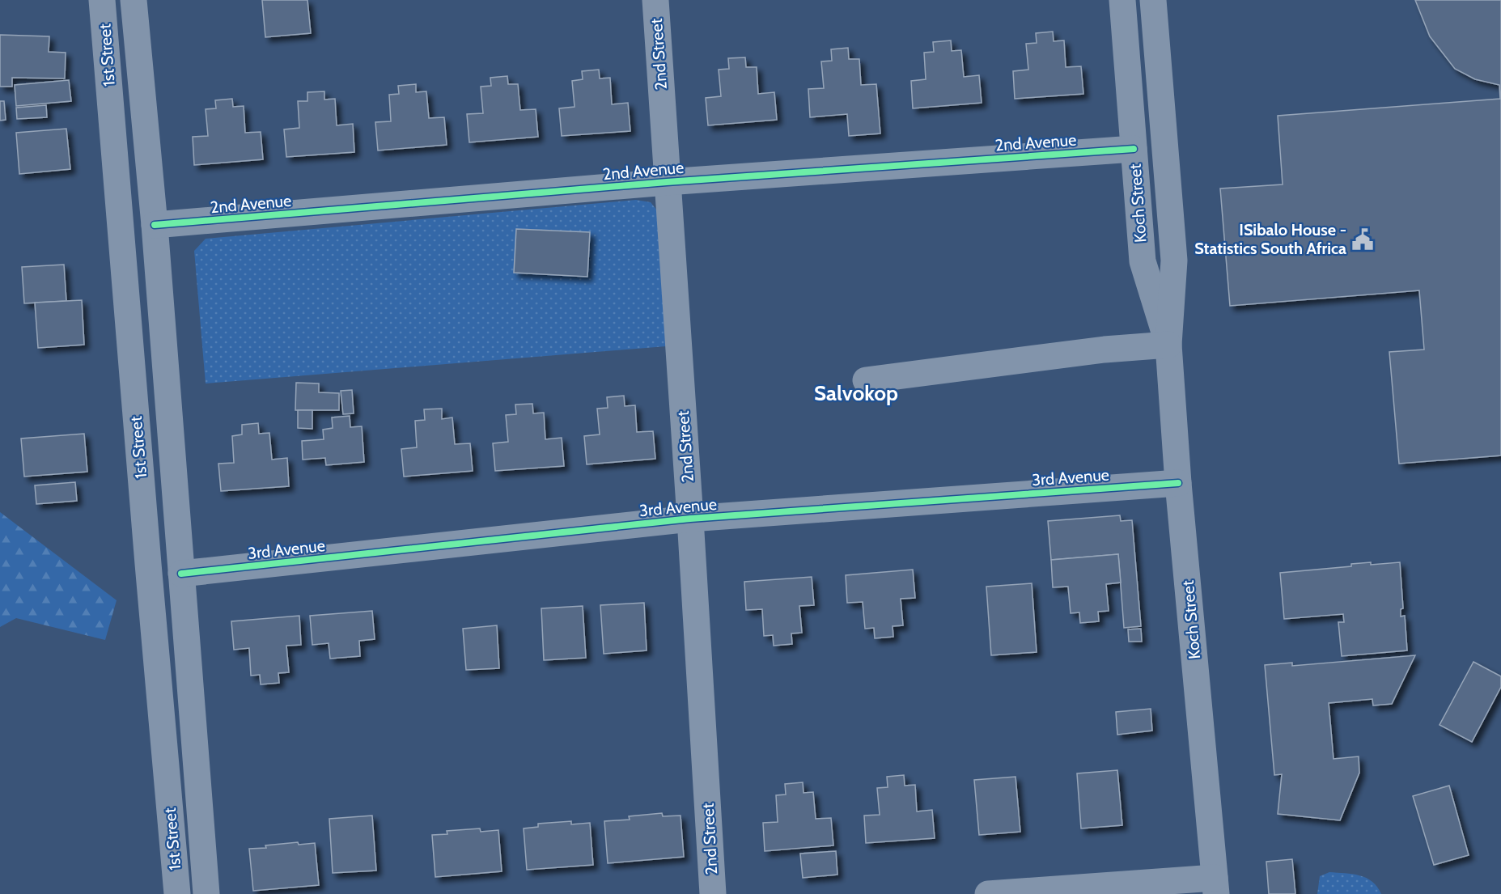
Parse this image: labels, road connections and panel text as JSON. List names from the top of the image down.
{
  "streets": {
    "street": [
      "2nd Street",
      "1st Street",
      "2nd Avenue",
      "Koch Street",
      "3rd Avenue"
    ]
  },
  "crossings": [
    ["2nd Street", "2nd Avenue"],
    ["2nd Street", "3rd Avenue"],
    ["1st Street", "2nd Avenue"],
    ["1st Street", "3rd Avenue"],
    ["2nd Avenue", "Koch Street"],
    ["Koch Street", "3rd Avenue"]
  ],
  "districts": ["Salvokop"],
  "places": {
    "public building": ["ISibalo House - Statistics South Africa"]
  }
}
